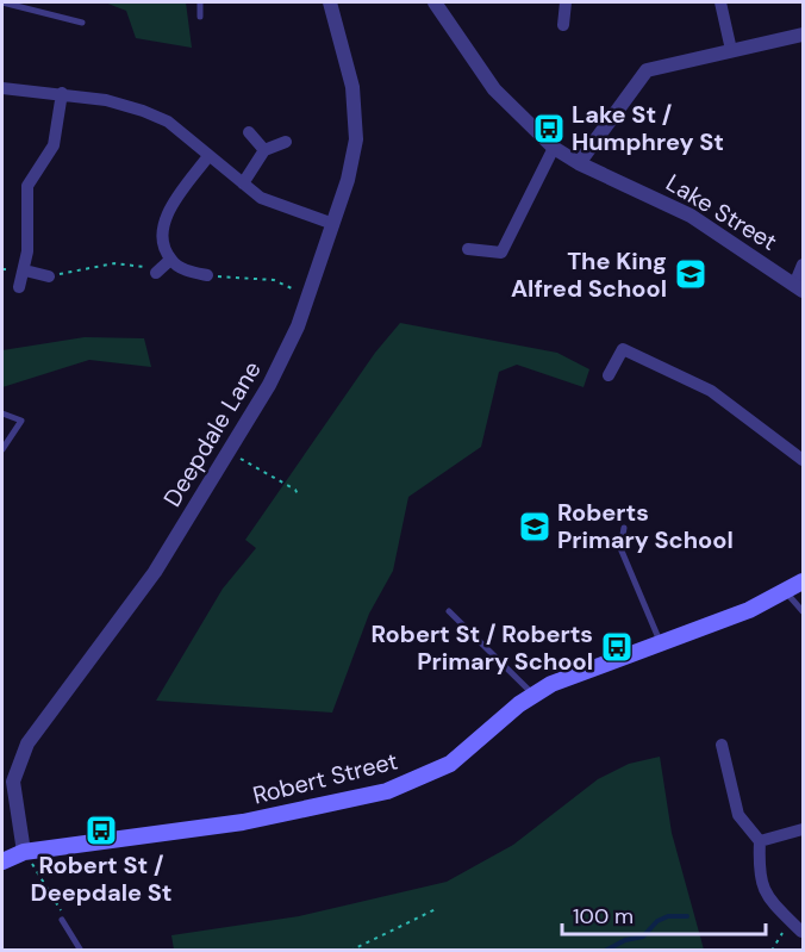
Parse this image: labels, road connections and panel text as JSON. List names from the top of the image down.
{
  "streets": {
    "main road": ["Robert Street"],
    "street": ["Lake Street", "Deepdale Lane"]
  },
  "crossings": [
    ["Deepdale Lane", "Robert Street"]
  ],
  "places": {
    "bus stop": ["Lake St / Humphrey St", "Robert St / Roberts Primary School", "Robert St / Deepdale St"],
    "school or university": ["The King Alfred School", "Roberts Primary School"]
  },
  "scale_bar": "100 m"
}
